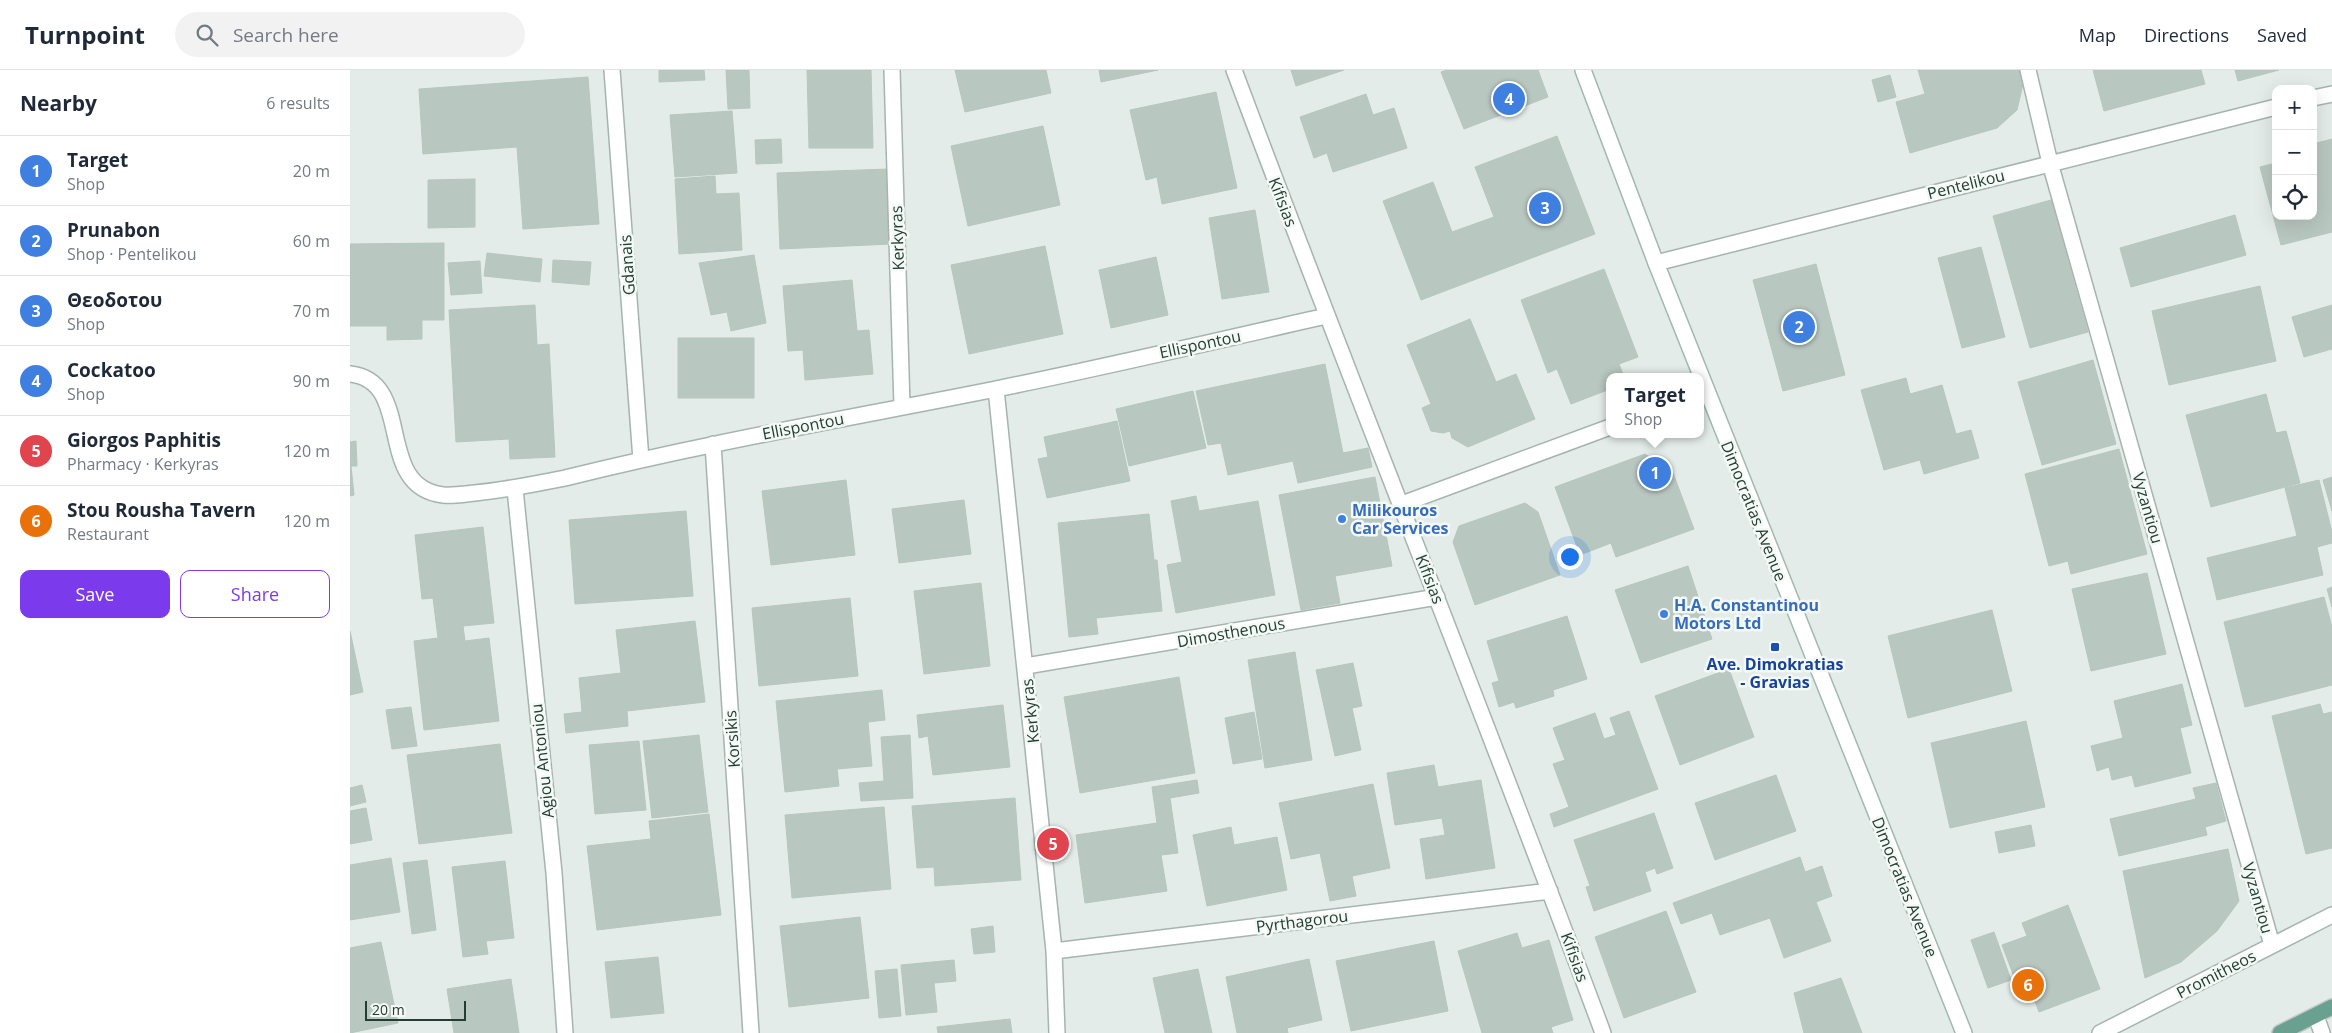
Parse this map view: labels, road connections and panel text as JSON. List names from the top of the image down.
{
  "streets": {
    "street": [
      "Pentelikou",
      "Kifisias",
      "Kerkyras",
      "Gdanais",
      "Ellispontou",
      "Vyzantiou",
      "Dimocratias Avenue",
      "Dimosthenous",
      "Korsikis",
      "Agiou Antoniou",
      "Pyrthagorou",
      "Promitheos"
    ]
  },
  "crossings": [
    ["Pentelikou", "Vyzantiou"],
    ["Pentelikou", "Dimocratias Avenue"],
    ["Kifisias", "Ellispontou"],
    ["Kifisias", "Dimosthenous"],
    ["Kifisias", "Pyrthagorou"],
    ["Kerkyras", "Ellispontou"],
    ["Kerkyras", "Dimosthenous"],
    ["Kerkyras", "Pyrthagorou"],
    ["Gdanais", "Ellispontou"],
    ["Ellispontou", "Korsikis"],
    ["Ellispontou", "Agiou Antoniou"],
    ["Vyzantiou", "Promitheos"]
  ],
  "places": {
    "other": ["Milikouros Car Services", "H.A. Constantinou Motors Ltd"],
    "transit": ["Ave. Dimokratias - Gravias"]
  },
  "scale_bar": "20 m",
  "page": {
    "header": "Turnpoint",
    "search": "Search here",
    "nav": ["Map", "Directions", "Saved"],
    "heading": ["Nearby", "6 results"],
    "pins": [
      "4",
      "3",
      "2",
      "1",
      "5",
      "6"
    ],
    "map_buttons": ["+", "−"],
    "list": [
      {
        "mark": "1",
        "name": "Target",
        "note": "Shop",
        "value": "20 m"
      },
      {
        "mark": "2",
        "name": "Prunabon",
        "note": "Shop · Pentelikou",
        "value": "60 m"
      },
      {
        "mark": "3",
        "name": "Θεοδοτου",
        "note": "Shop",
        "value": "70 m"
      },
      {
        "mark": "4",
        "name": "Cockatoo",
        "note": "Shop",
        "value": "90 m"
      },
      {
        "mark": "5",
        "name": "Giorgos Paphitis",
        "note": "Pharmacy · Kerkyras",
        "value": "120 m"
      },
      {
        "mark": "6",
        "name": "Stou Rousha Tavern",
        "note": "Restaurant",
        "value": "120 m"
      }
    ],
    "popup": ["Target", "Shop"],
    "buttons": ["Save", "Share"],
    "scale": "20 m"
  }
}
